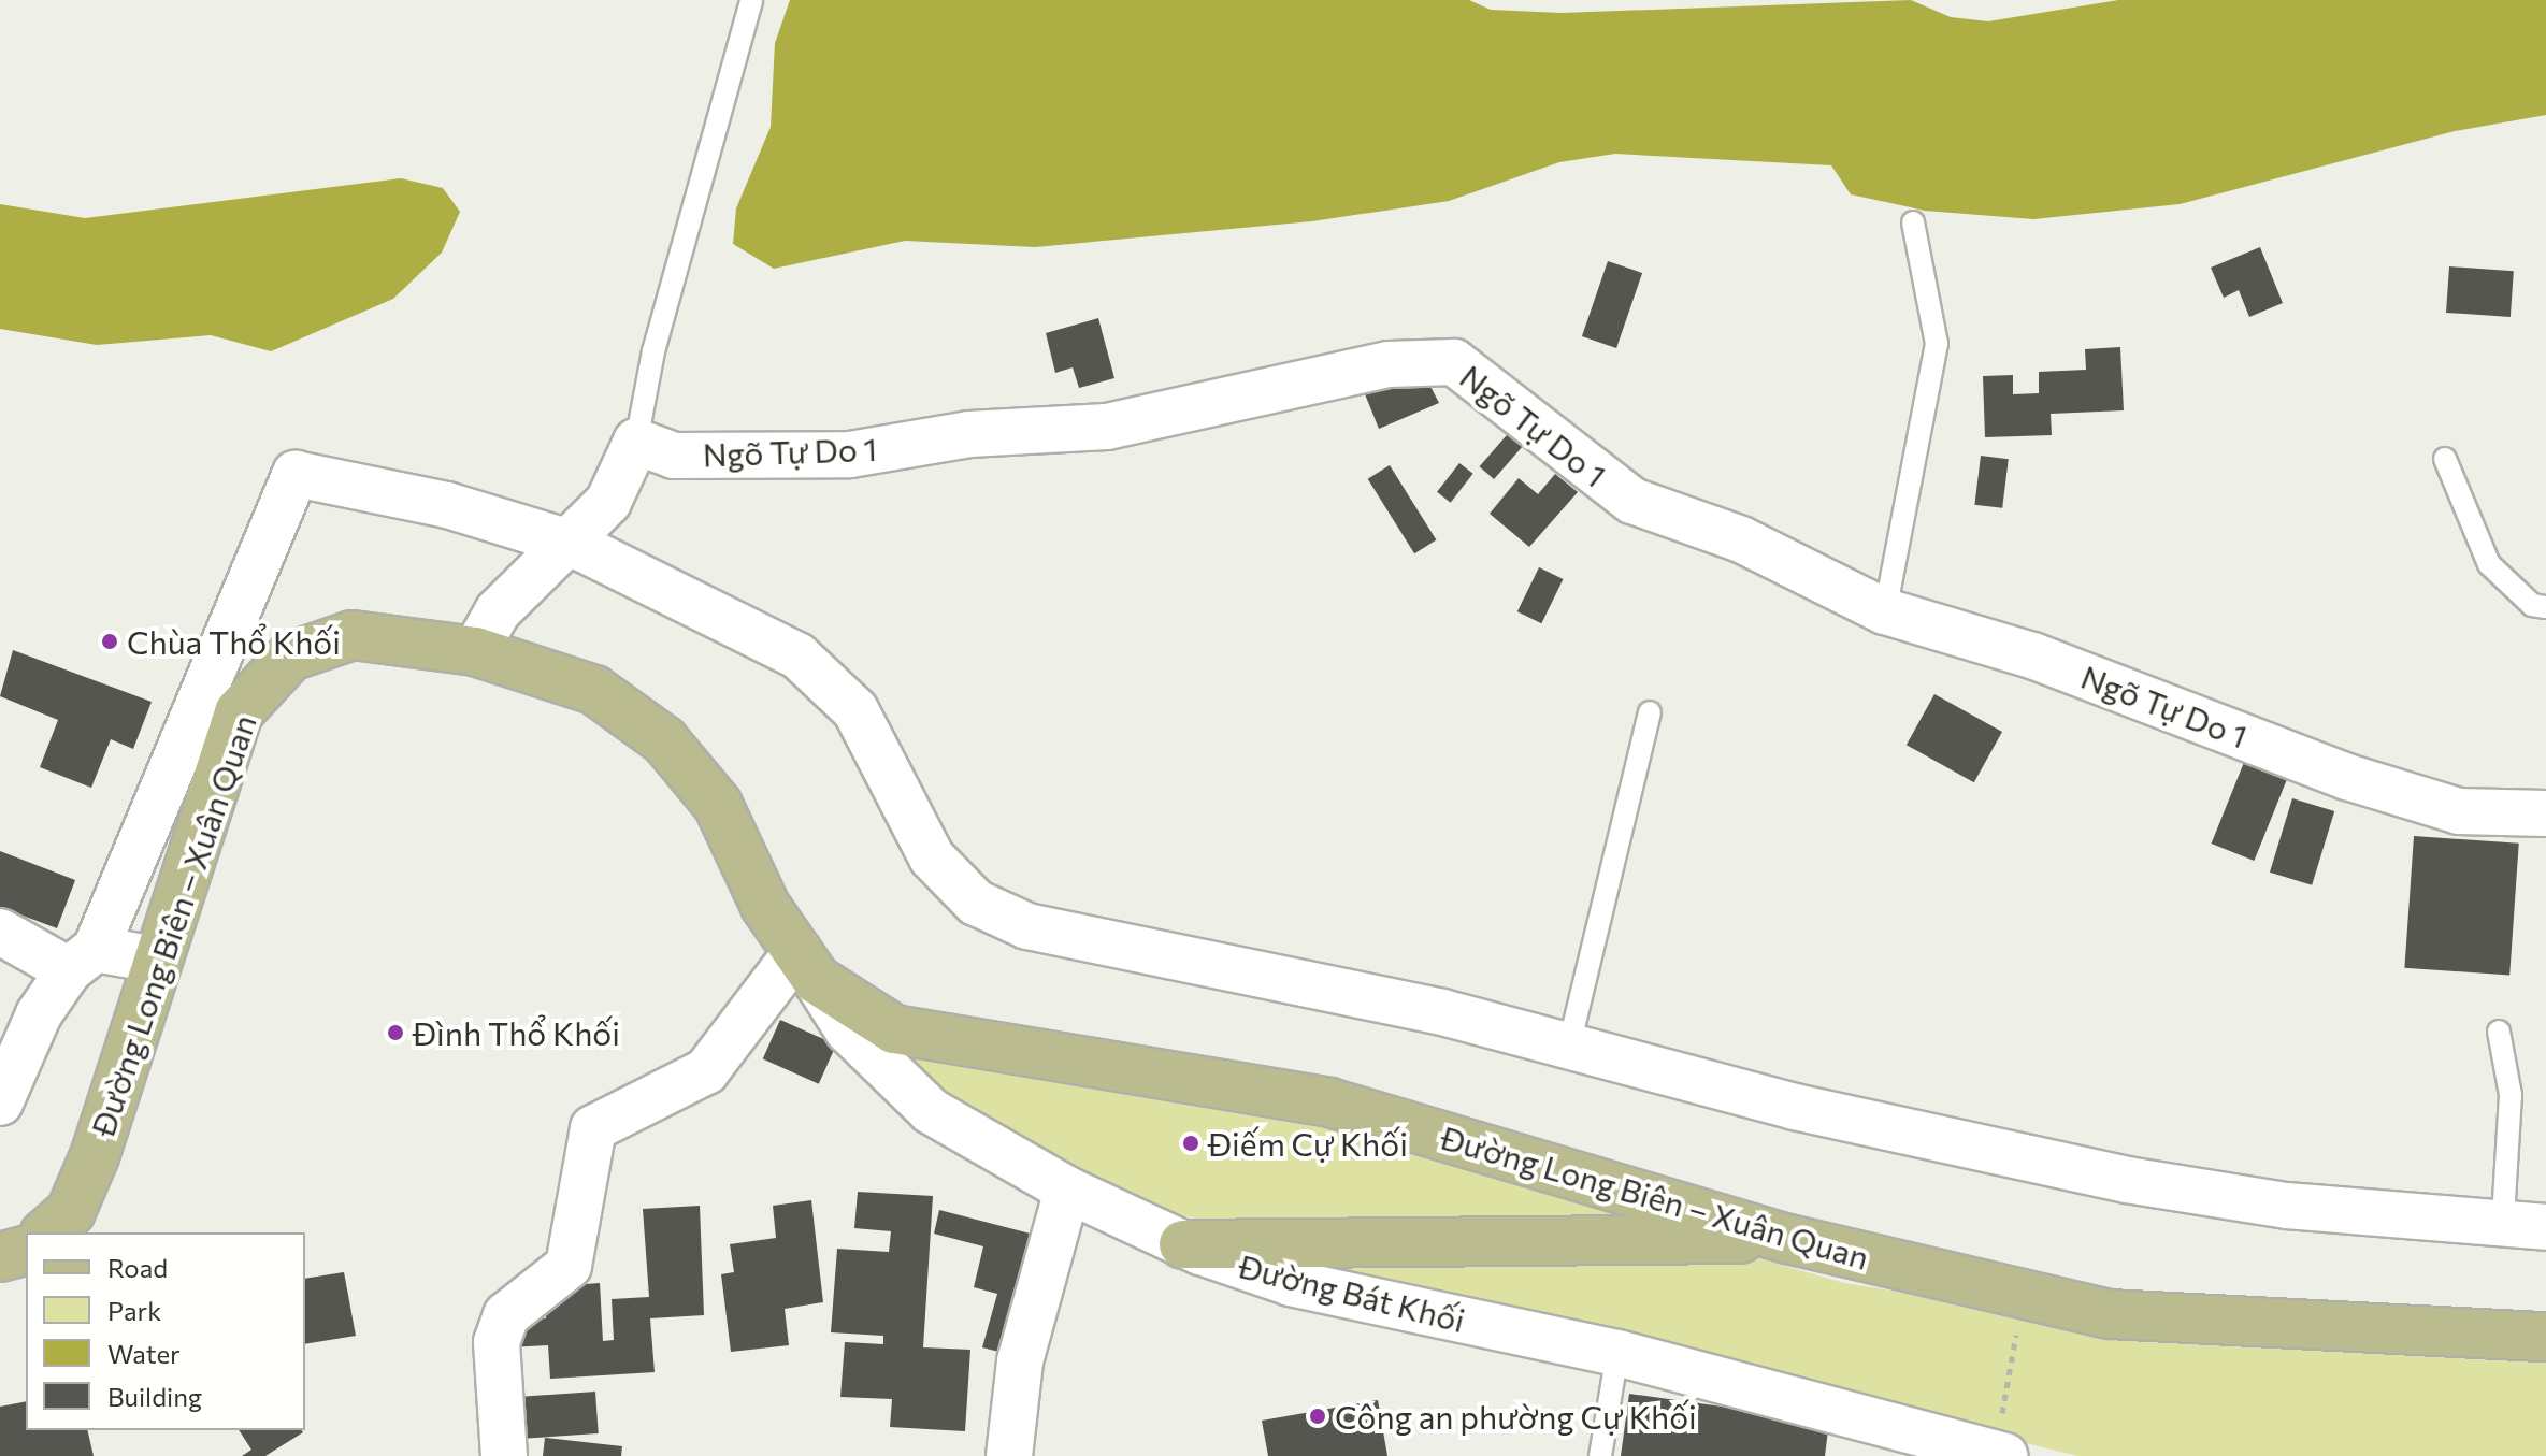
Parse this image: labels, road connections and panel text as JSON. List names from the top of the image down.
{
  "streets": {
    "main road": ["Đường Long Biên – Xuân Quan"],
    "street": ["Ngõ Tự Do 1", "Đường Bát Khối"]
  },
  "crossings": [
    ["Đường Long Biên – Xuân Quan", "Đường Bát Khối"]
  ],
  "places": [
    "Chùa Thổ Khối",
    "Đình Thổ Khối",
    "Điếm Cự Khối",
    "Công an phường Cự Khối"
  ],
  "legend": [
    "Road",
    "Park",
    "Water",
    "Building"
  ]
}
